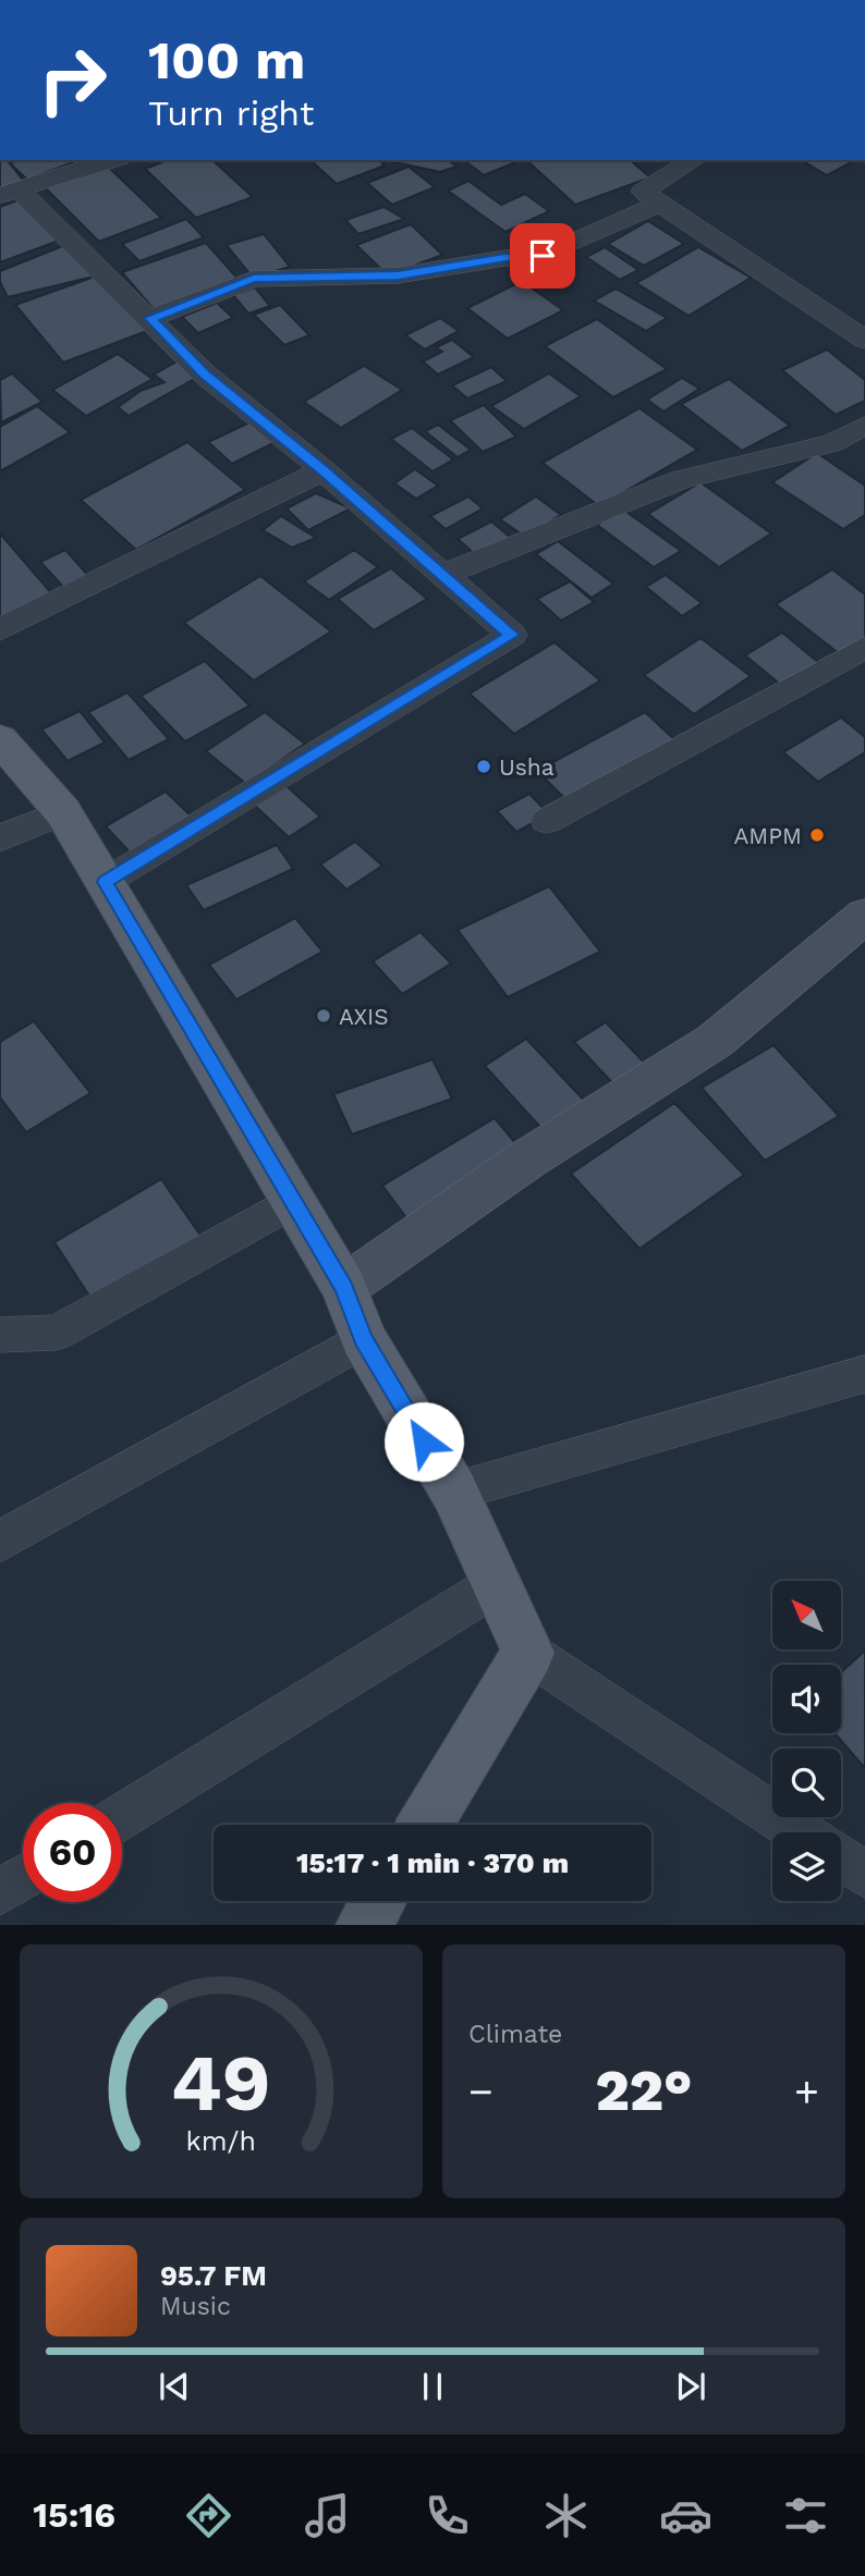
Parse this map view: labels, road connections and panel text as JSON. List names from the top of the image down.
{
  "places": ["Usha", "AMPM", "AXIS"],
  "north": "top left",
  "page": {
    "turn": ["100 m", "Turn right"],
    "limit": "60",
    "trip": "15:17 · 1 min · 370 m",
    "tile": "Climate",
    "heat": ["−", "22°", "+"],
    "song": ["95.7 FM", "Music"],
    "tabs": "15:16",
    "gauge": ["49", "km/h"]
  }
}
